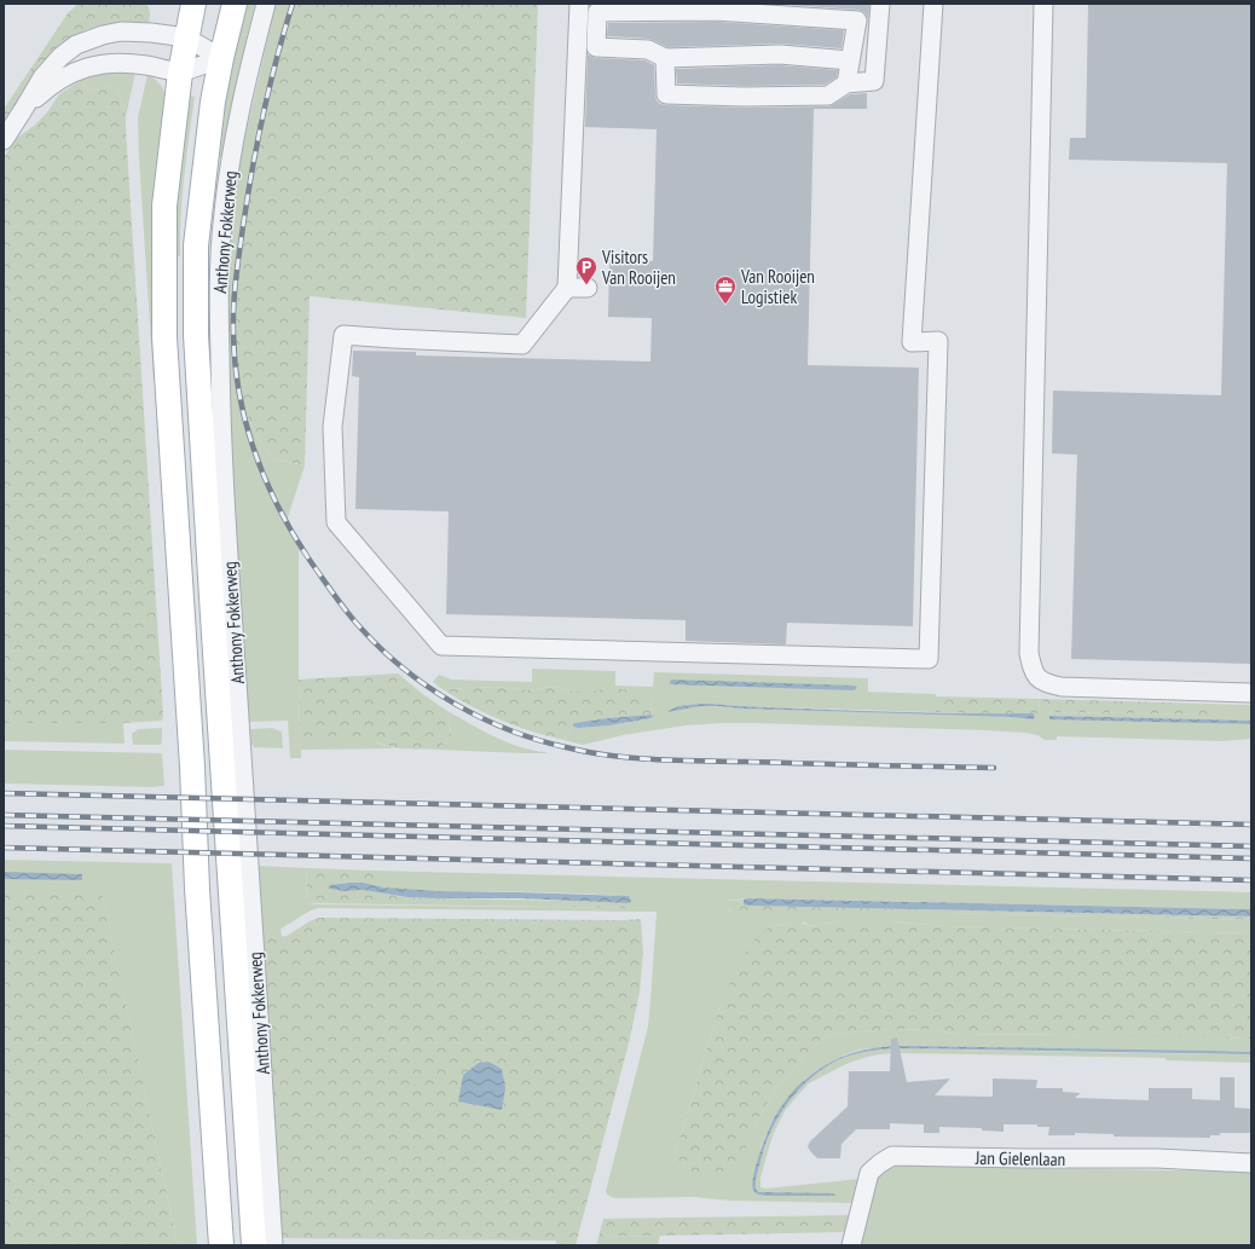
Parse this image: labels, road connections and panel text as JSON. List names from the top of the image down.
{
  "streets": {
    "main road": ["Anthony Fokkerweg"],
    "street": ["Jan Gielenlaan"]
  },
  "places": {
    "parking": ["Visitors Van Rooijen"],
    "office": ["Van Rooijen Logistiek"]
  }
}
